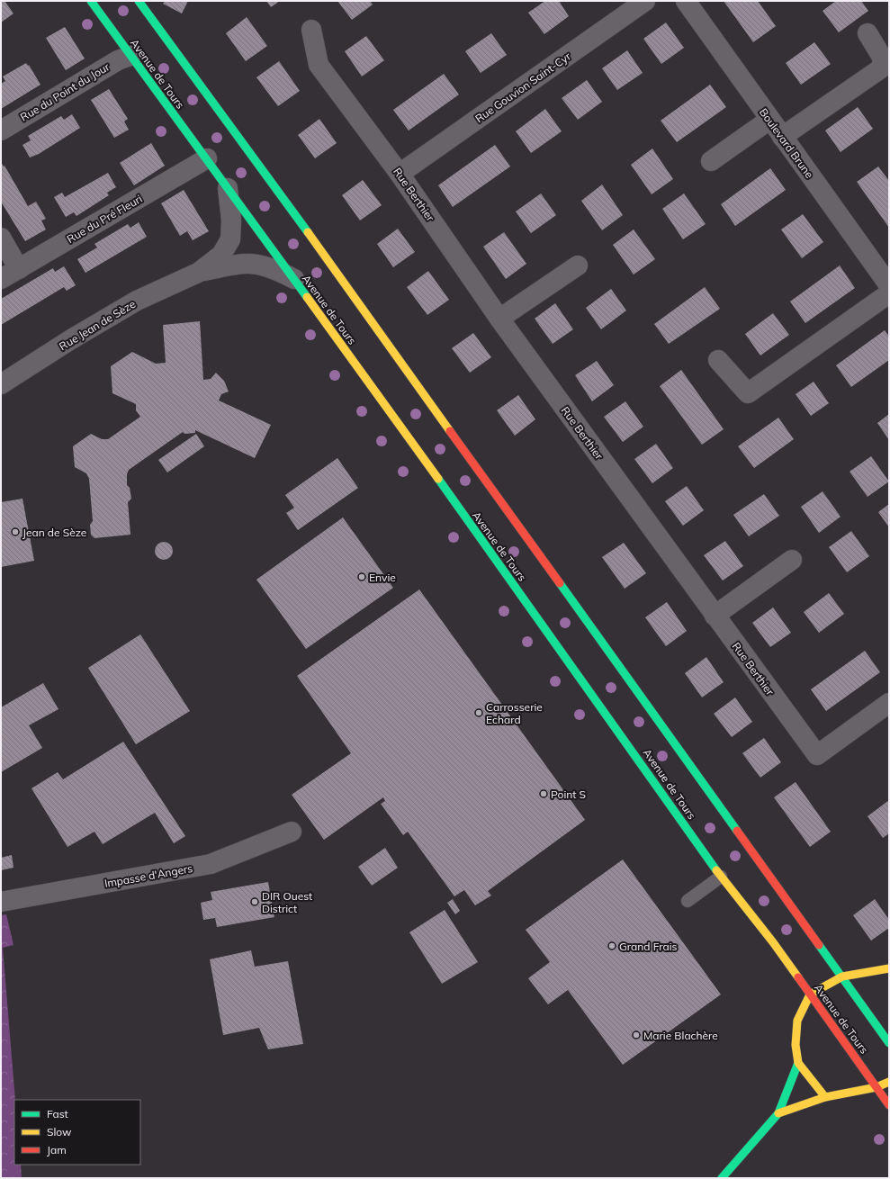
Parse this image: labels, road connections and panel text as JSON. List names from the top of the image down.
{
  "streets": {
    "main road": ["Avenue de Tours"],
    "street": [
      "Rue Gouvion Saint-Cyr",
      "Rue du Point du Jour",
      "Boulevard Brune",
      "Rue Berthier",
      "Rue du Pré Fleuri",
      "Rue Jean de Sèze",
      "Impasse d'Angers"
    ]
  },
  "crossings": [
    ["Avenue de Tours", "Rue du Point du Jour"],
    ["Avenue de Tours", "Rue du Pré Fleuri"],
    ["Avenue de Tours", "Rue Jean de Sèze"],
    ["Rue Gouvion Saint-Cyr", "Rue Berthier"]
  ],
  "places": [
    "Jean de Sèze",
    "Envie",
    "Carrosserie Echard",
    "Point S",
    "DIR Ouest District",
    "Grand Frais",
    "Marie Blachère"
  ],
  "legend": ["Fast", "Slow", "Jam"]
}
